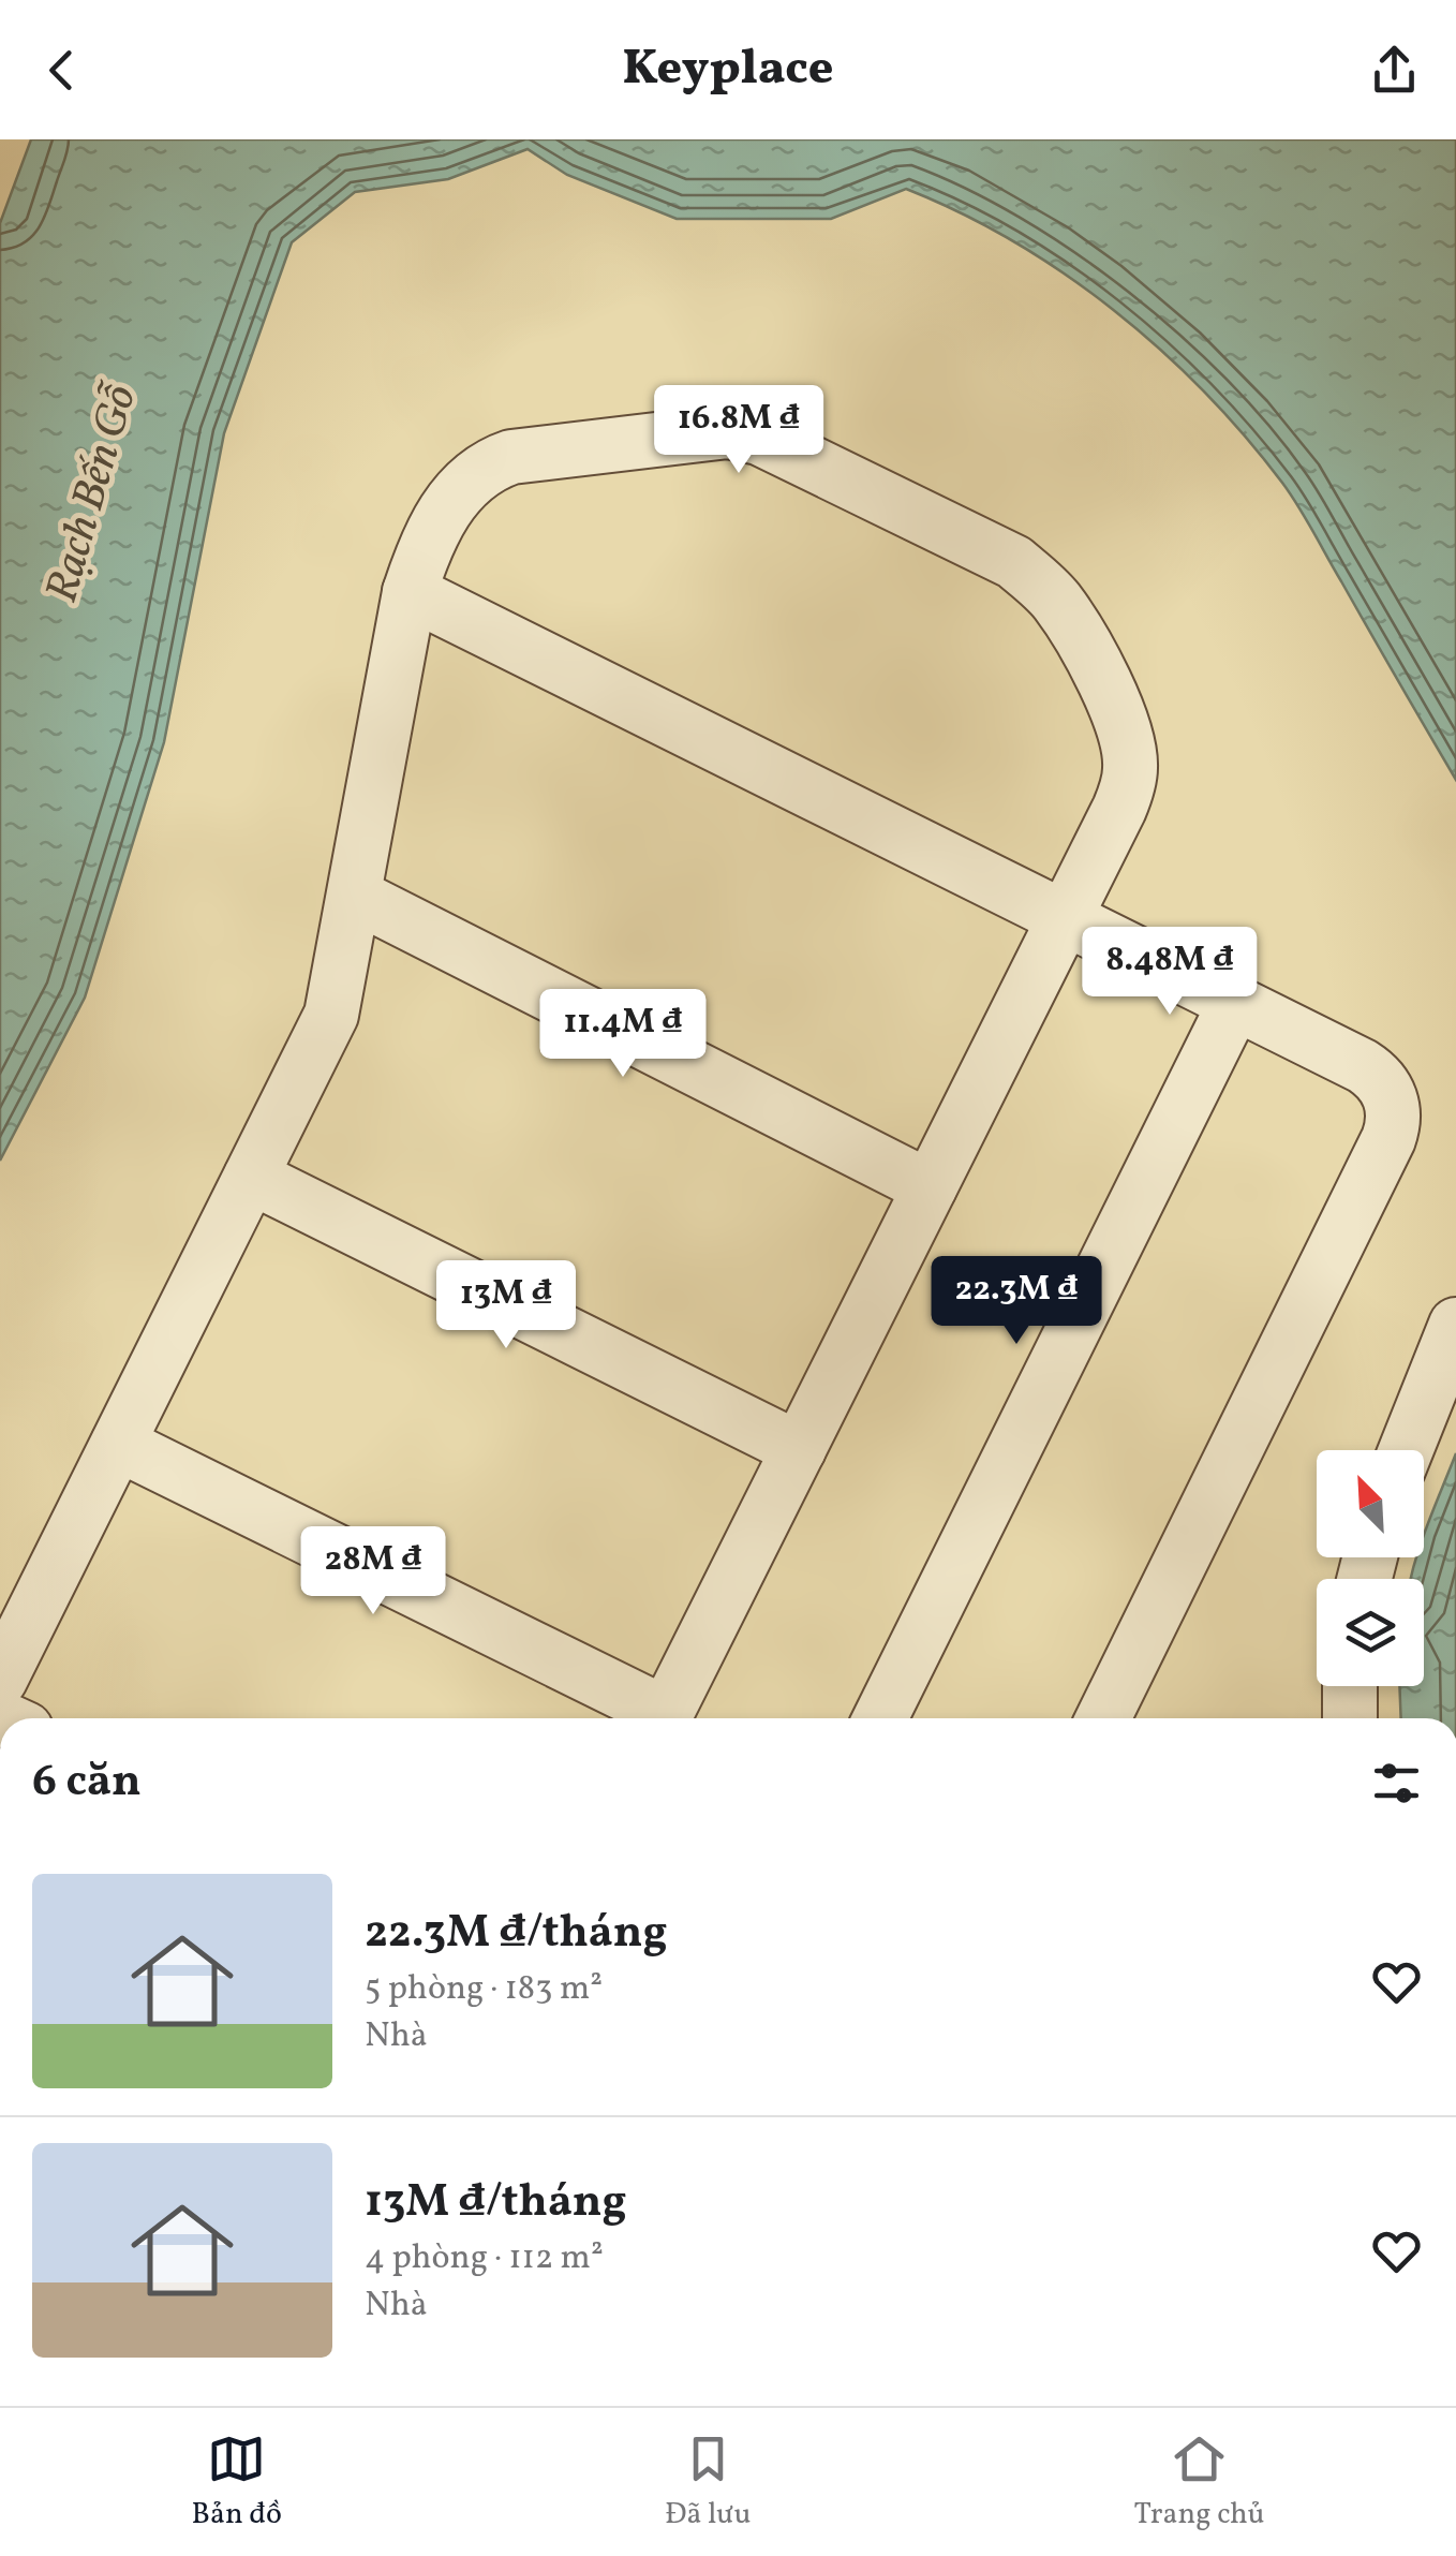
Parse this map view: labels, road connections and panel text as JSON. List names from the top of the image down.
{
  "water": ["Rạch Bến Gỗ"],
  "north": "top left",
  "page": {
    "header": "Keyplace",
    "price": [
      "16.8M ₫",
      "8.48M ₫",
      "11.4M ₫",
      "22.3M ₫",
      "13M ₫",
      "28M ₫"
    ],
    "heading": "6 căn",
    "list": [
      {
        "name": "22.3M ₫/tháng",
        "note": "5 phòng · 183 m² · Nhà"
      },
      {
        "name": "13M ₫/tháng",
        "note": "4 phòng · 112 m² · Nhà"
      }
    ],
    "tabs": ["Bản đồ", "Đã lưu", "Trang chủ"]
  }
}
